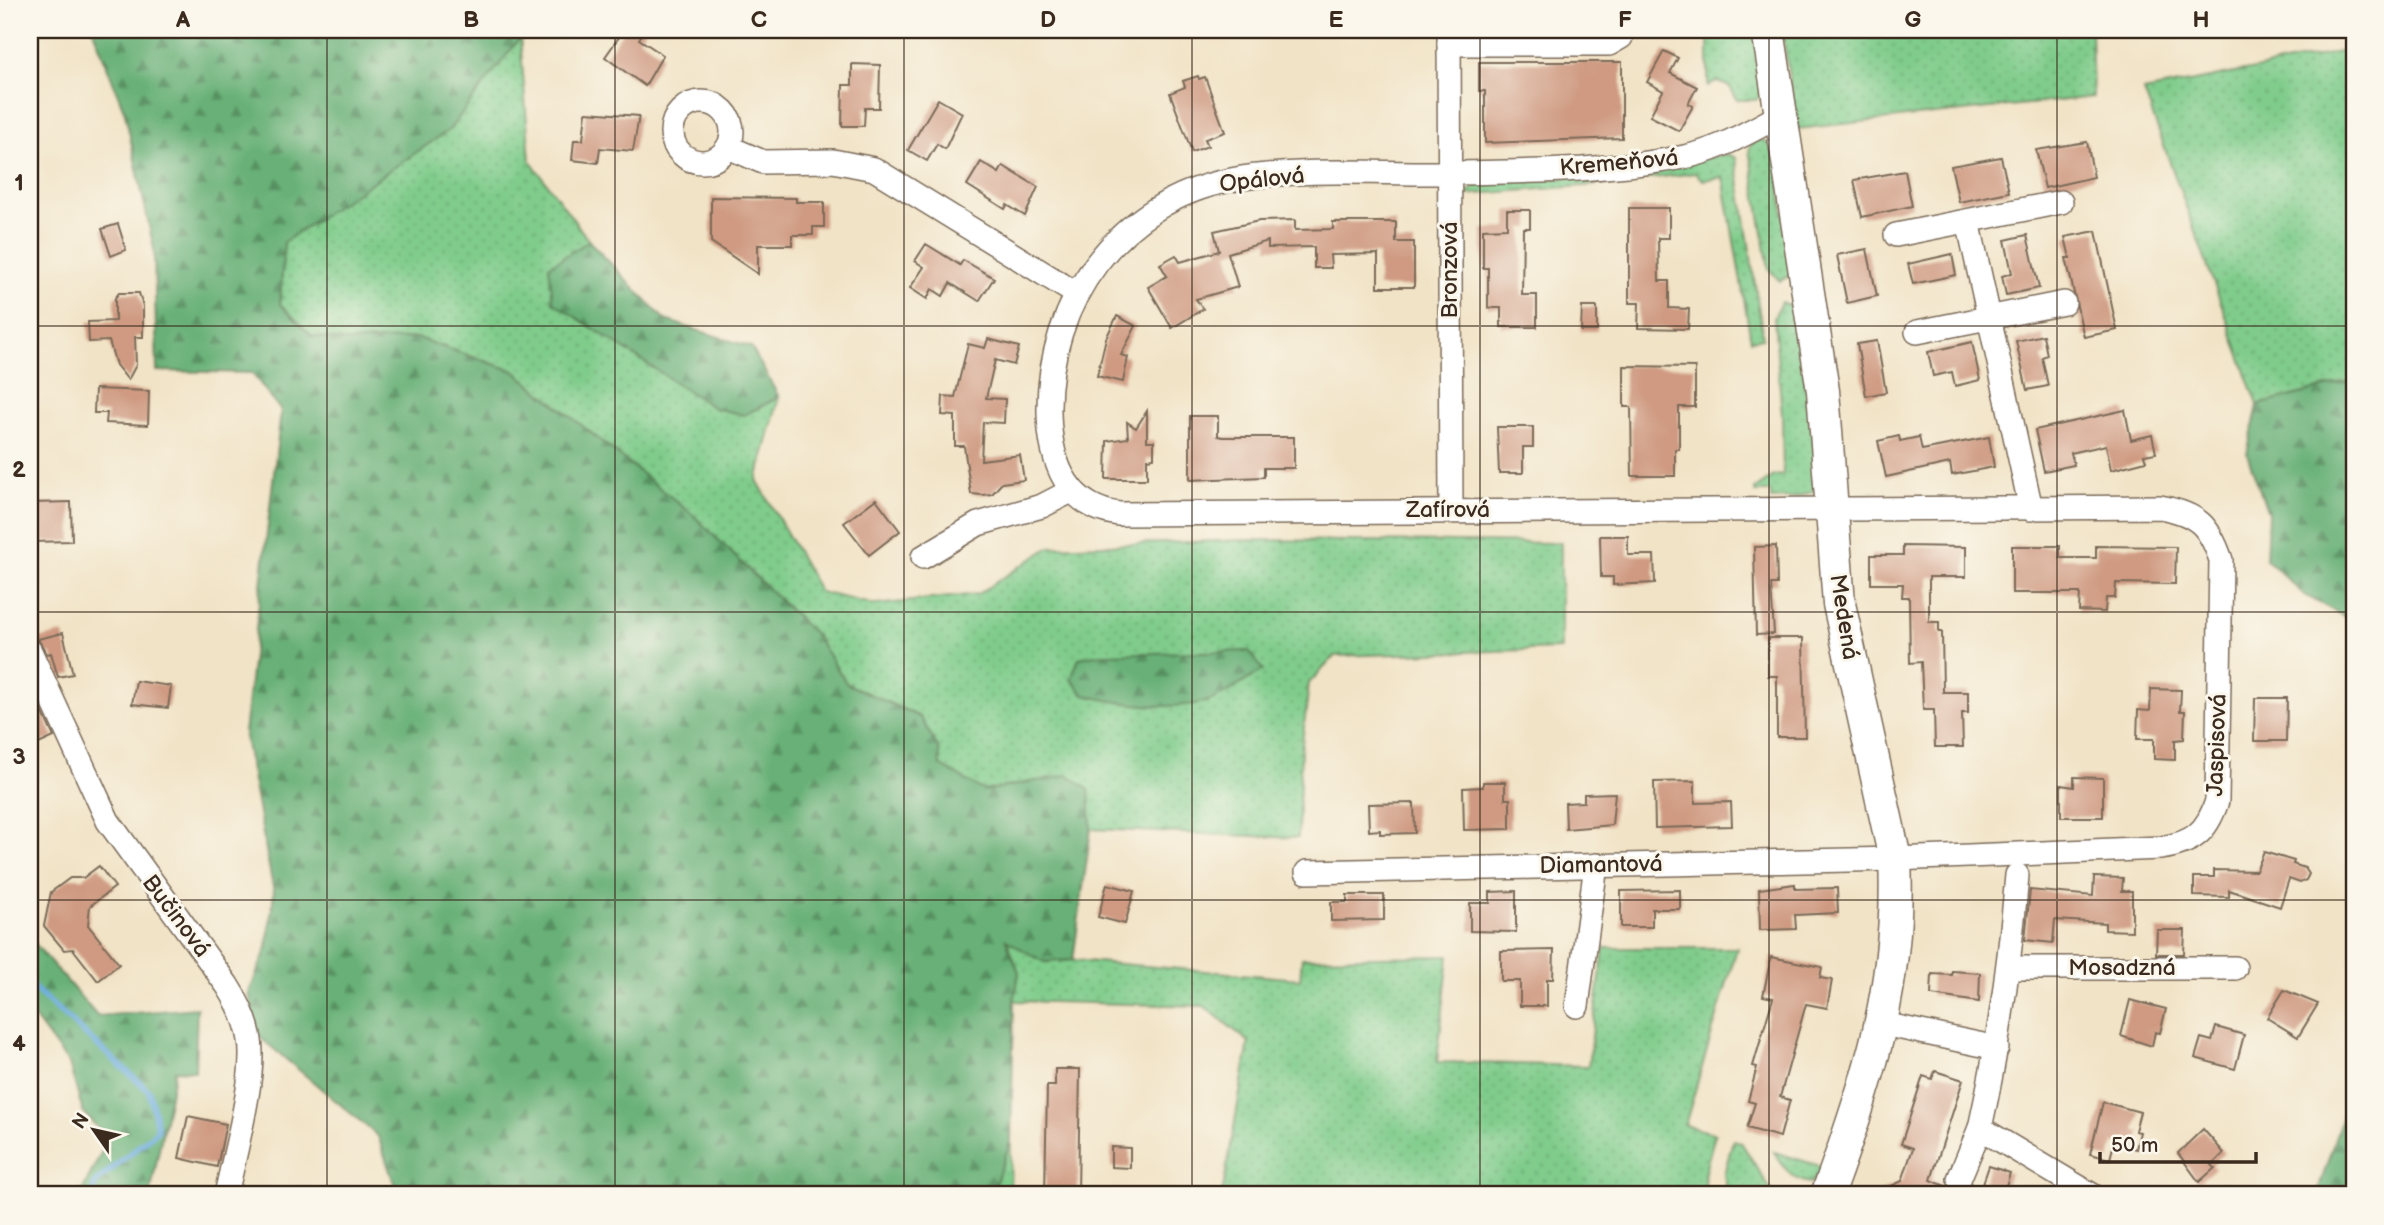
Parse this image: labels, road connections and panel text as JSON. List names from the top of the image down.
{
  "streets": {
    "street": [
      "Kremeňová",
      "Opálová",
      "Bronzová",
      "Zafírová",
      "Medená",
      "Jaspisová",
      "Diamantová",
      "Bučinová",
      "Mosadzná"
    ]
  },
  "crossings": [
    ["Kremeňová", "Opálová"],
    ["Kremeňová", "Bronzová"],
    ["Kremeňová", "Medená"],
    ["Opálová", "Bronzová"],
    ["Opálová", "Zafírová"],
    ["Bronzová", "Zafírová"],
    ["Zafírová", "Medená"],
    ["Zafírová", "Jaspisová"],
    ["Medená", "Jaspisová"],
    ["Medená", "Diamantová"],
    ["Jaspisová", "Diamantová"]
  ],
  "scale_bar": "50 m",
  "north": "top left",
  "grid": {
    "columns": [
      "A",
      "B",
      "C",
      "D",
      "E",
      "F",
      "G",
      "H"
    ],
    "rows": [
      "1",
      "2",
      "3",
      "4"
    ]
  }
}
